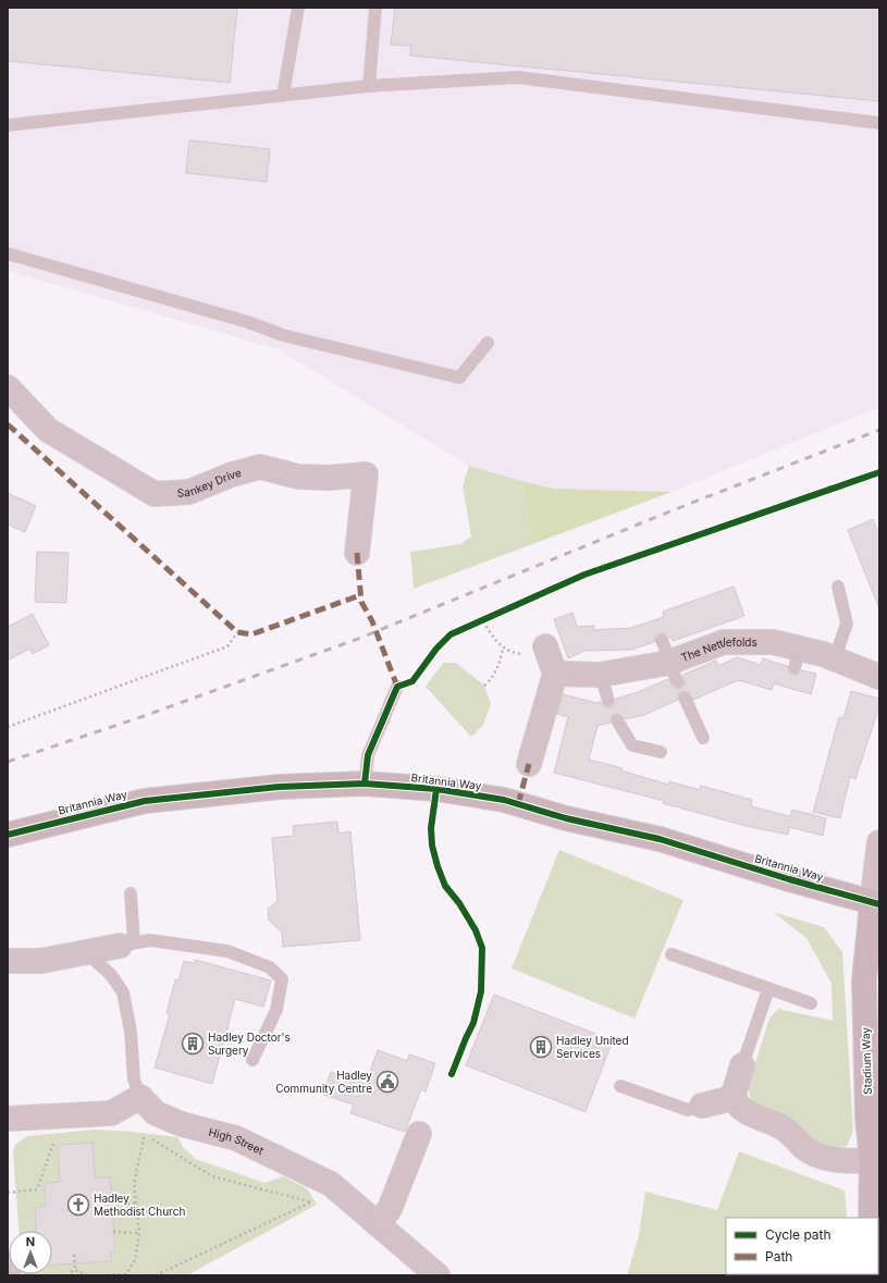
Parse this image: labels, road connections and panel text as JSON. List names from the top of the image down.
{
  "streets": {
    "street": [
      "Sankey Drive",
      "The Nettlefolds",
      "Britannia Way",
      "Stadium Way",
      "High Street"
    ]
  },
  "crossings": [
    ["Britannia Way", "Stadium Way"]
  ],
  "places": {
    "building": ["Hadley Doctor's Surgery", "Hadley United Services"],
    "public building": ["Hadley Community Centre"],
    "church": ["Hadley Methodist Church"]
  },
  "legend": ["Cycle path", "Path"],
  "north": "top"
}
